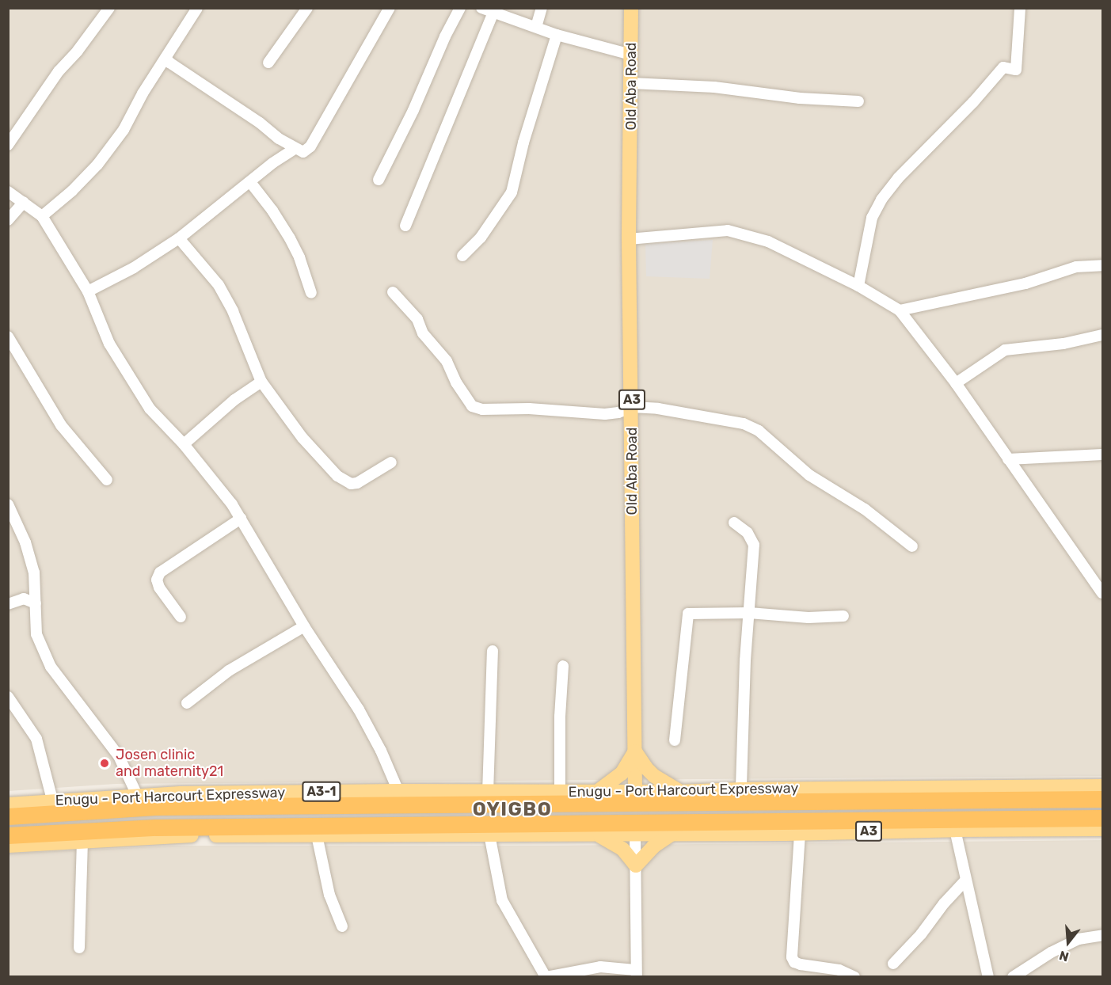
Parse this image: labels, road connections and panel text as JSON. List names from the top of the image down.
{
  "streets": {
    "highway": ["Enugu - Port Harcourt Expressway", "A3-1"],
    "main road": ["Old Aba Road", "A3"]
  },
  "crossings": [
    ["Old Aba Road", "Enugu - Port Harcourt Expressway"]
  ],
  "districts": ["OYIGBO"],
  "places": ["Josen clinic and maternity21"],
  "north": "bottom"
}
